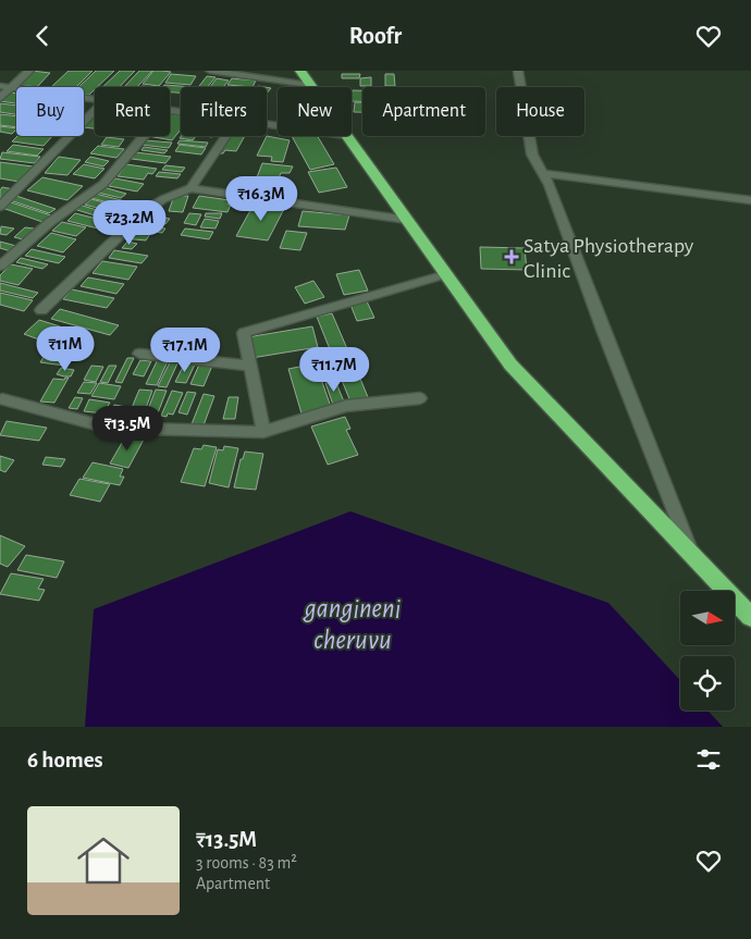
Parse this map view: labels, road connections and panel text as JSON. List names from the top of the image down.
{
  "water": ["gangineni cheruvu"],
  "places": {
    "health": ["Satya Physiotherapy Clinic"]
  },
  "north": "right",
  "page": {
    "header": "Roofr",
    "chip": [
      "Buy",
      "Rent",
      "Filters",
      "New",
      "Apartment",
      "House"
    ],
    "price": [
      "₹16.3M",
      "₹23.2M",
      "₹11M",
      "₹17.1M",
      "₹11.7M",
      "₹13.5M"
    ],
    "heading": "6 homes",
    "list": [
      {
        "name": "₹13.5M",
        "note": "3 rooms · 83 m² · Apartment"
      }
    ]
  }
}
